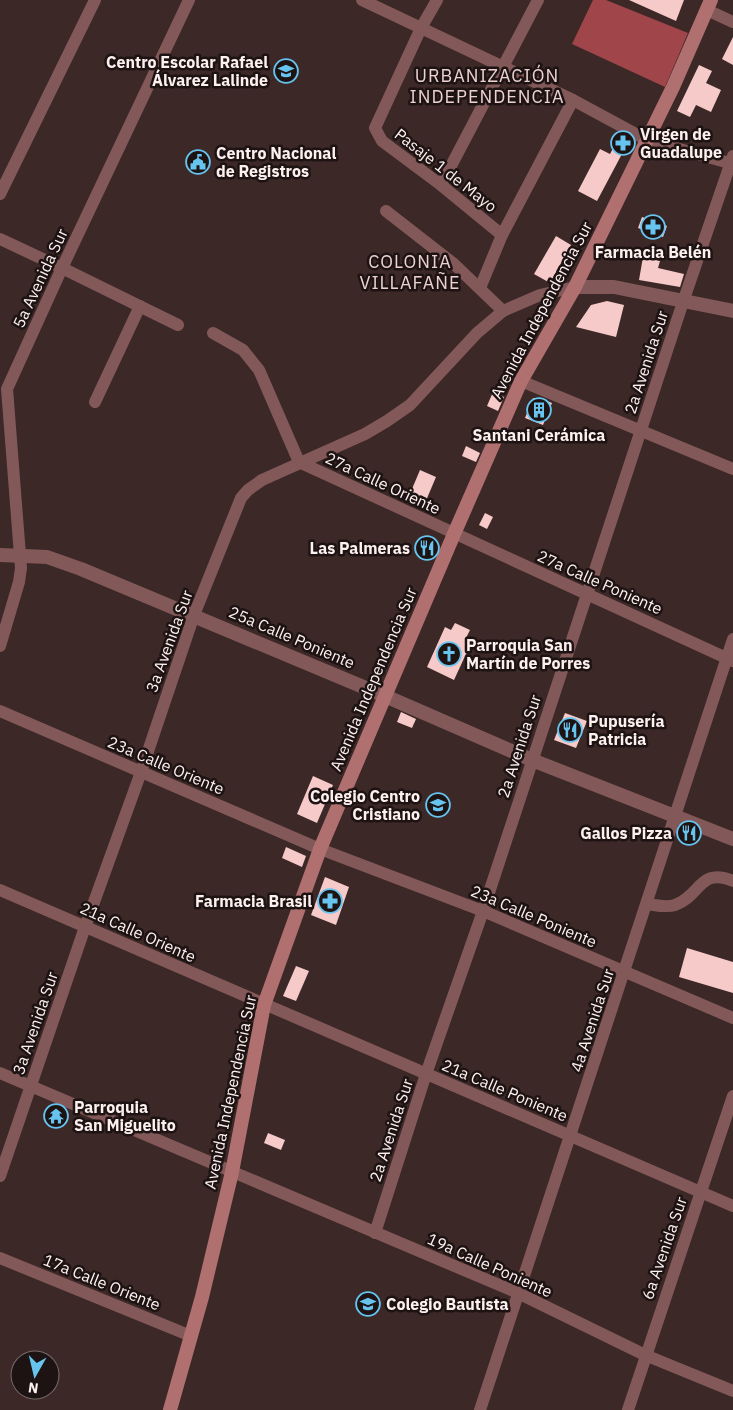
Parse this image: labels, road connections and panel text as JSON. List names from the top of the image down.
{
  "streets": {
    "main road": ["Avenida Independencia Sur"],
    "street": [
      "Pasaje 1 de Mayo",
      "5a Avenida Sur",
      "2a Avenida Sur",
      "27a Calle Oriente",
      "27a Calle Poniente",
      "25a Calle Poniente",
      "3a Avenida Sur",
      "23a Calle Oriente",
      "23a Calle Poniente",
      "21a Calle Oriente",
      "4a Avenida Sur",
      "21a Calle Poniente",
      "6a Avenida Sur",
      "19a Calle Poniente",
      "17a Calle Oriente"
    ]
  },
  "crossings": [
    ["5a Avenida Sur", "25a Calle Poniente"],
    ["Avenida Independencia Sur", "27a Calle Oriente"],
    ["Avenida Independencia Sur", "27a Calle Poniente"],
    ["Avenida Independencia Sur", "25a Calle Poniente"],
    ["Avenida Independencia Sur", "3a Avenida Sur"],
    ["Avenida Independencia Sur", "23a Calle Oriente"],
    ["Avenida Independencia Sur", "23a Calle Poniente"],
    ["Avenida Independencia Sur", "21a Calle Oriente"],
    ["Avenida Independencia Sur", "21a Calle Poniente"],
    ["Avenida Independencia Sur", "19a Calle Poniente"],
    ["Avenida Independencia Sur", "17a Calle Oriente"],
    ["2a Avenida Sur", "27a Calle Poniente"],
    ["2a Avenida Sur", "25a Calle Poniente"],
    ["2a Avenida Sur", "23a Calle Poniente"],
    ["2a Avenida Sur", "21a Calle Poniente"],
    ["2a Avenida Sur", "19a Calle Poniente"],
    ["27a Calle Oriente", "27a Calle Poniente"],
    ["27a Calle Oriente", "3a Avenida Sur"],
    ["27a Calle Poniente", "4a Avenida Sur"],
    ["25a Calle Poniente", "3a Avenida Sur"],
    ["25a Calle Poniente", "4a Avenida Sur"],
    ["3a Avenida Sur", "23a Calle Oriente"],
    ["3a Avenida Sur", "21a Calle Oriente"],
    ["3a Avenida Sur", "19a Calle Poniente"],
    ["23a Calle Oriente", "23a Calle Poniente"],
    ["23a Calle Poniente", "4a Avenida Sur"],
    ["21a Calle Oriente", "21a Calle Poniente"],
    ["4a Avenida Sur", "21a Calle Poniente"],
    ["4a Avenida Sur", "19a Calle Poniente"],
    ["21a Calle Poniente", "6a Avenida Sur"],
    ["6a Avenida Sur", "19a Calle Poniente"]
  ],
  "districts": ["URBANIZACIÓN INDEPENDENCIA", "COLONIA VILLAFAÑE"],
  "places": {
    "school or university": ["Centro Escolar Rafael Álvarez Lalinde", "Colegio Centro Cristiano", "Colegio Bautista"],
    "pharmacy": ["Virgen de Guadalupe", "Farmacia Belén", "Farmacia Brasil"],
    "public building": ["Centro Nacional de Registros"],
    "building": ["Santani Cerámica"],
    "restaurant": ["Las Palmeras", "Pupusería Patricia", "Gallos Pizza"],
    "church": ["Parroquia San Martín de Porres"],
    "temple": ["Parroquia San Miguelito"]
  },
  "north": "bottom"
}
